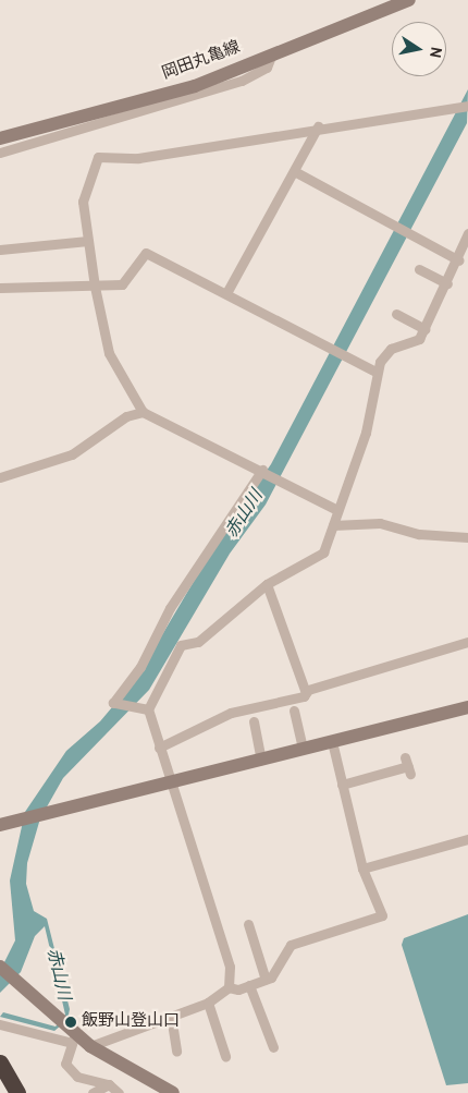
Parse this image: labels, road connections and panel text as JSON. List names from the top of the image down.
{
  "streets": {
    "main road": ["岡田丸亀線"]
  },
  "water": ["赤山川"],
  "places": ["飯野山登山口"],
  "north": "right"
}
